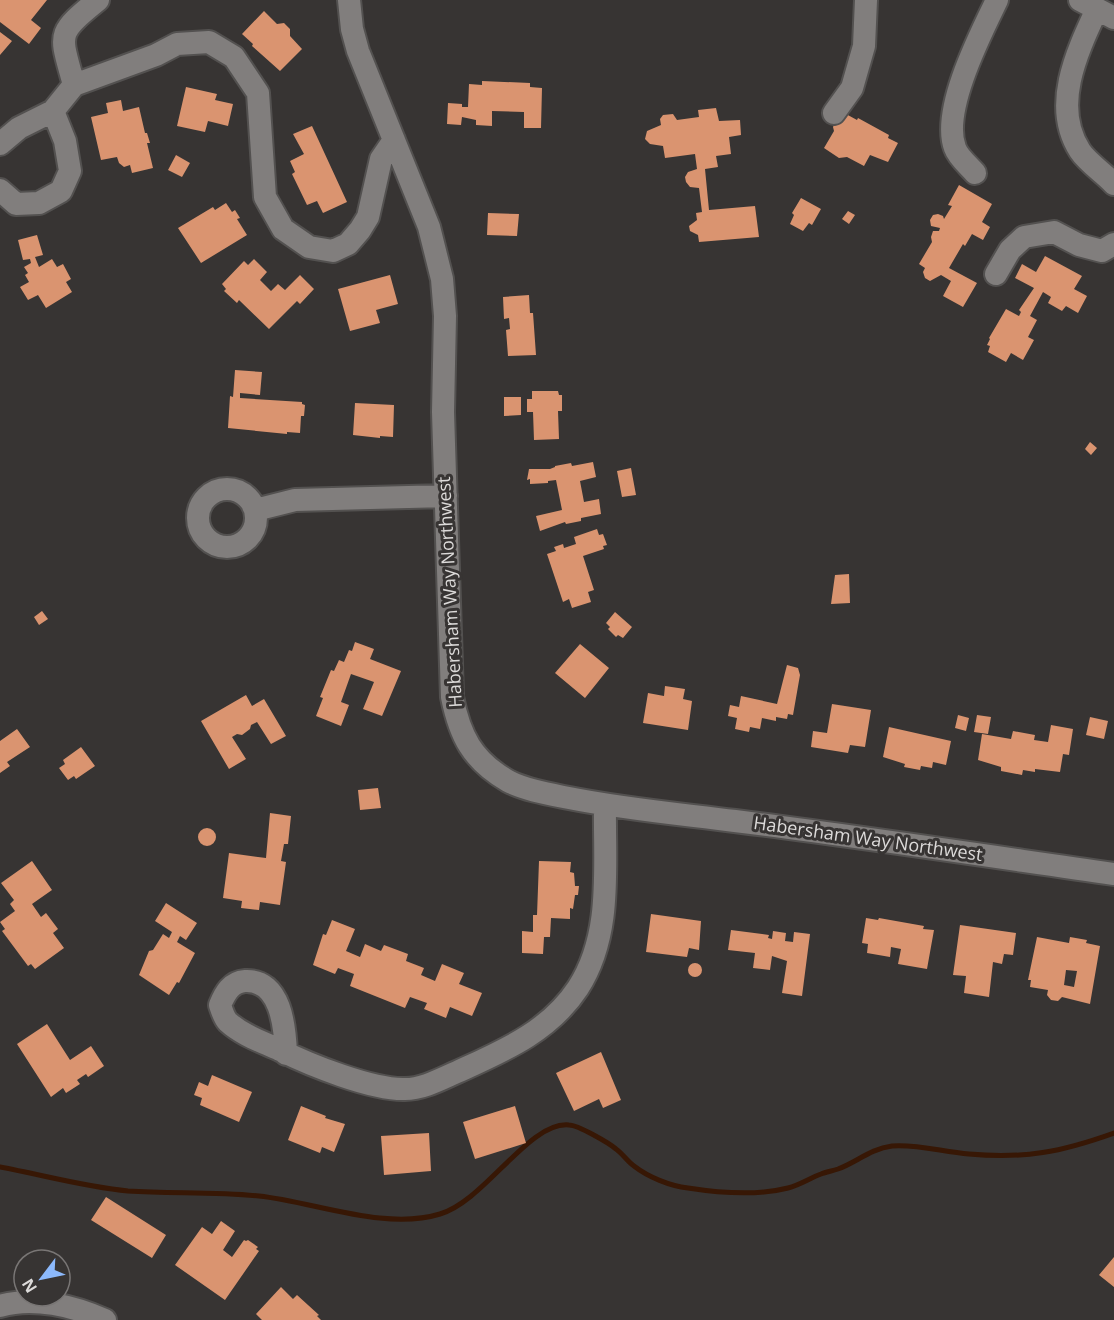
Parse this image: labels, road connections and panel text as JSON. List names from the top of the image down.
{
  "streets": {
    "street": ["Habersham Way Northwest"]
  },
  "north": "bottom left"
}
